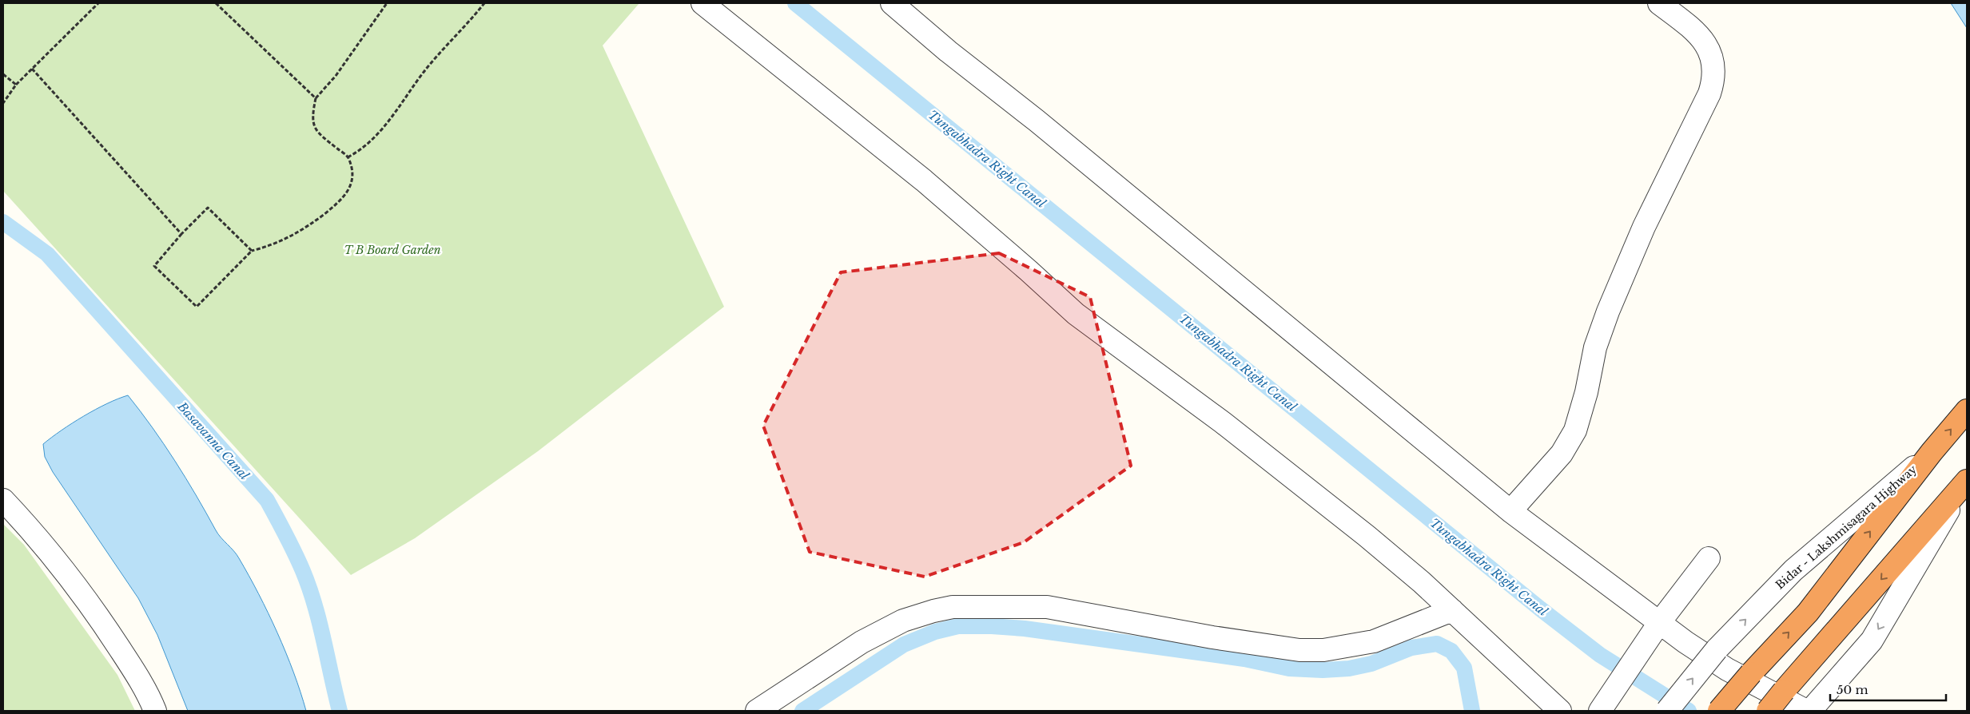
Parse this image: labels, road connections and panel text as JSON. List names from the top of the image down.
{
  "streets": {
    "highway": ["Bidar - Lakshmisagara Highway"]
  },
  "water": ["Tungabhadra Right Canal", "Basavanna Canal"],
  "parks": ["T B Board Garden"],
  "scale_bar": "50 m"
}
